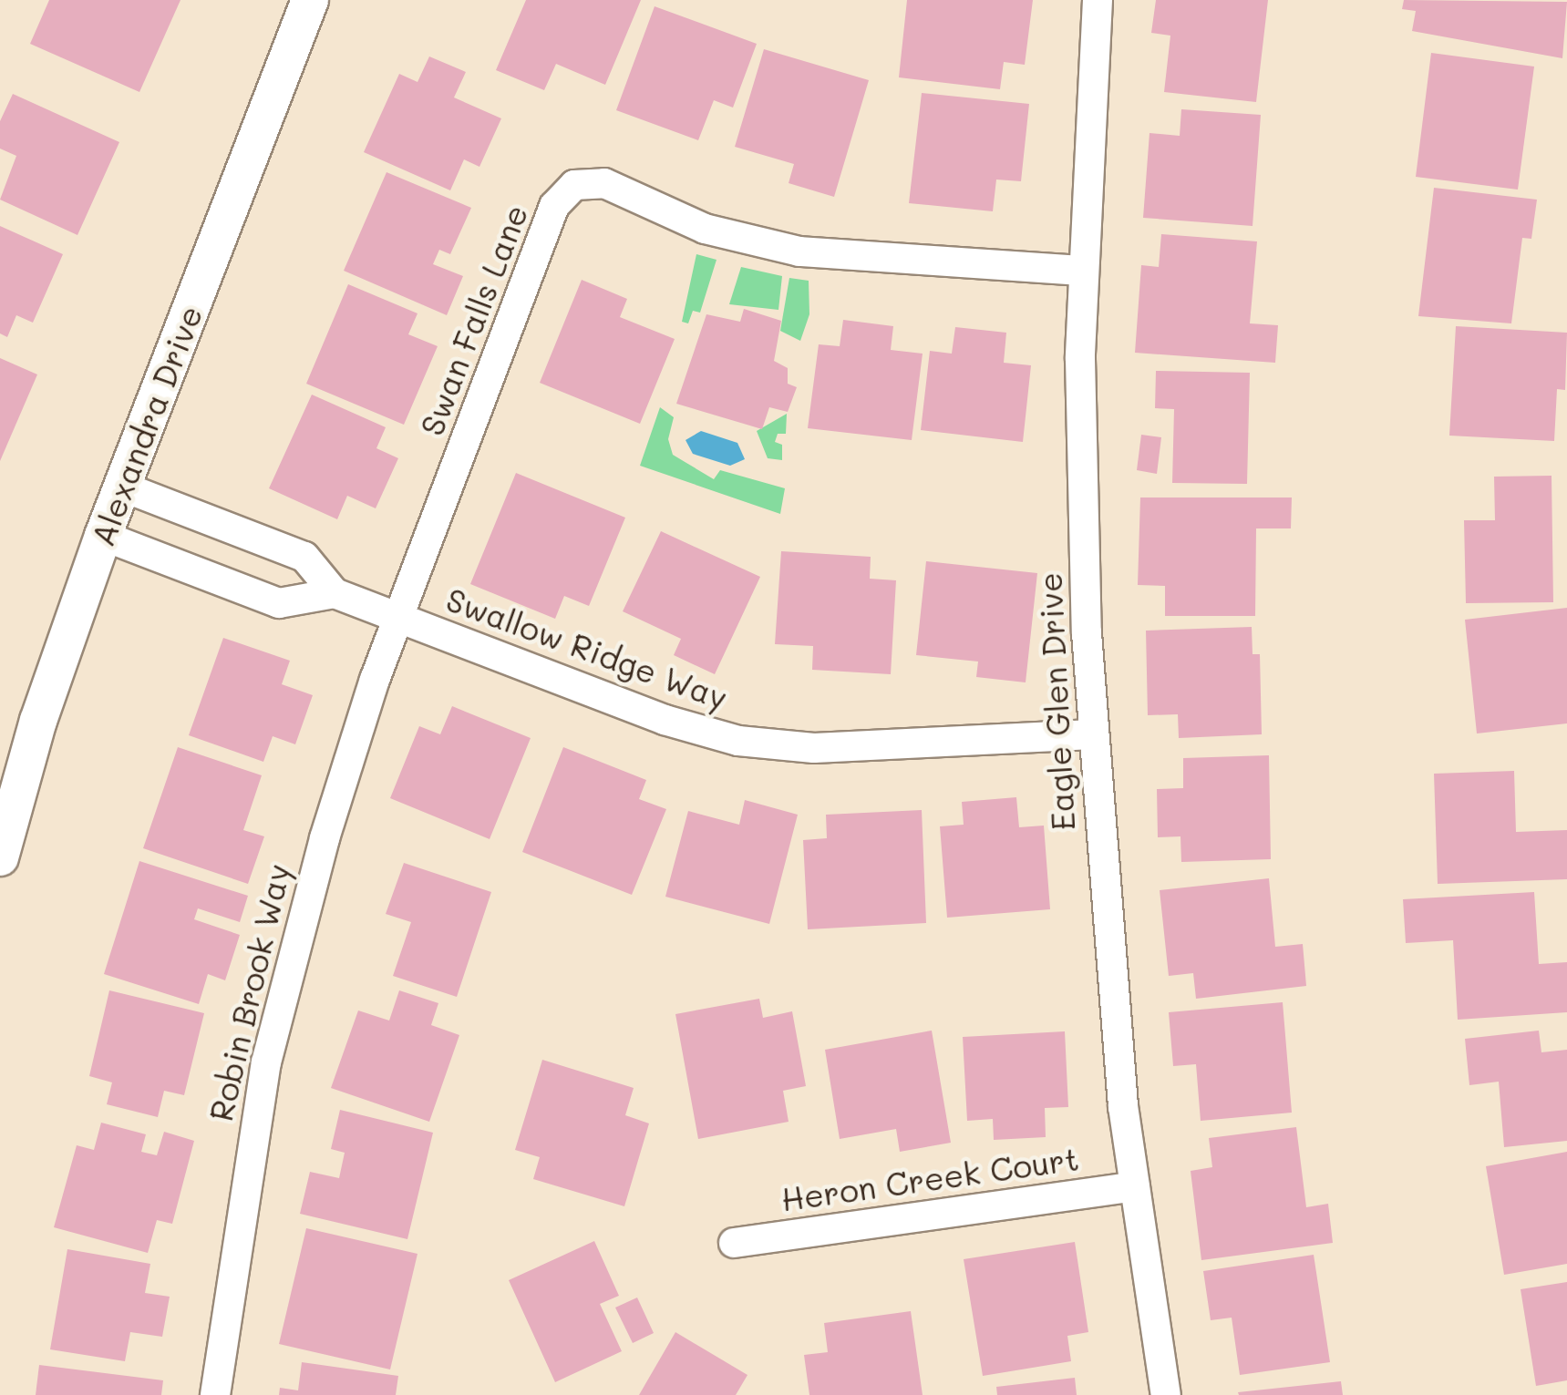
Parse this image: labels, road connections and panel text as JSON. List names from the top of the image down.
{
  "streets": {
    "street": [
      "Swan Falls Lane",
      "Alexandra Drive",
      "Swallow Ridge Way",
      "Eagle Glen Drive",
      "Robin Brook Way",
      "Heron Creek Court"
    ]
  },
  "crossings": [
    ["Swan Falls Lane", "Swallow Ridge Way"],
    ["Swan Falls Lane", "Eagle Glen Drive"],
    ["Swan Falls Lane", "Robin Brook Way"],
    ["Swallow Ridge Way", "Eagle Glen Drive"],
    ["Swallow Ridge Way", "Robin Brook Way"],
    ["Eagle Glen Drive", "Heron Creek Court"]
  ]
}
